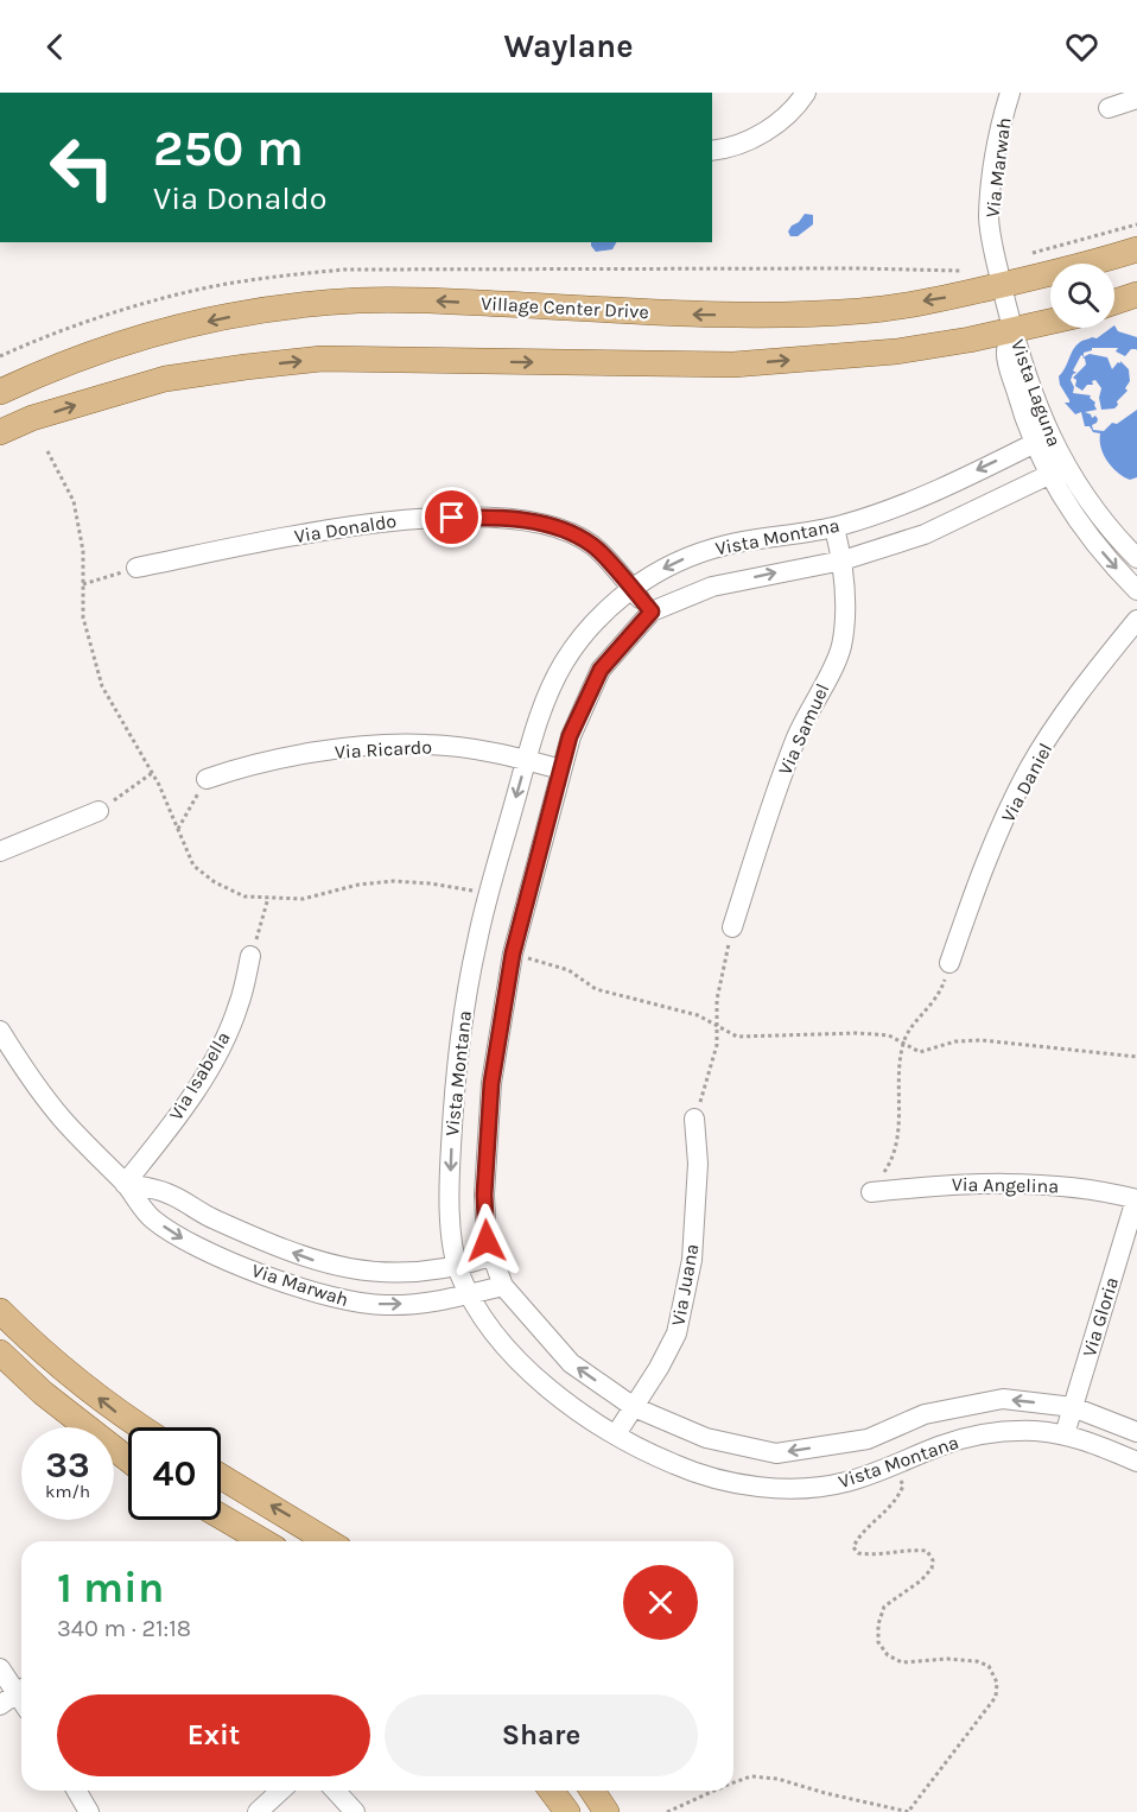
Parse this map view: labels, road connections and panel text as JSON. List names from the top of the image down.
{
  "streets": {
    "main road": ["Village Center Drive"],
    "street": [
      "Via Marwah",
      "Vista Laguna",
      "Via Donaldo",
      "Vista Montana",
      "Via Samuel",
      "Via Ricardo",
      "Via Daniel",
      "Via Isabella",
      "Via Angelina",
      "Via Juana",
      "Via Gloria"
    ]
  },
  "crossings": [
    ["Via Marwah", "Village Center Drive"],
    ["Via Marwah", "Vista Laguna"],
    ["Via Marwah", "Vista Montana"],
    ["Via Marwah", "Via Isabella"],
    ["Village Center Drive", "Vista Laguna"],
    ["Vista Laguna", "Vista Montana"],
    ["Via Donaldo", "Vista Montana"],
    ["Vista Montana", "Via Samuel"],
    ["Vista Montana", "Via Ricardo"],
    ["Vista Montana", "Via Juana"],
    ["Vista Montana", "Via Gloria"],
    ["Via Angelina", "Via Gloria"]
  ],
  "page": {
    "header": "Waylane",
    "turn": ["250 m", "Via Donaldo"],
    "speed": "33 km/h",
    "limit": "40",
    "heading": ["1 min", "340 m · 21:18"],
    "buttons": ["Exit", "Share"]
  }
}
